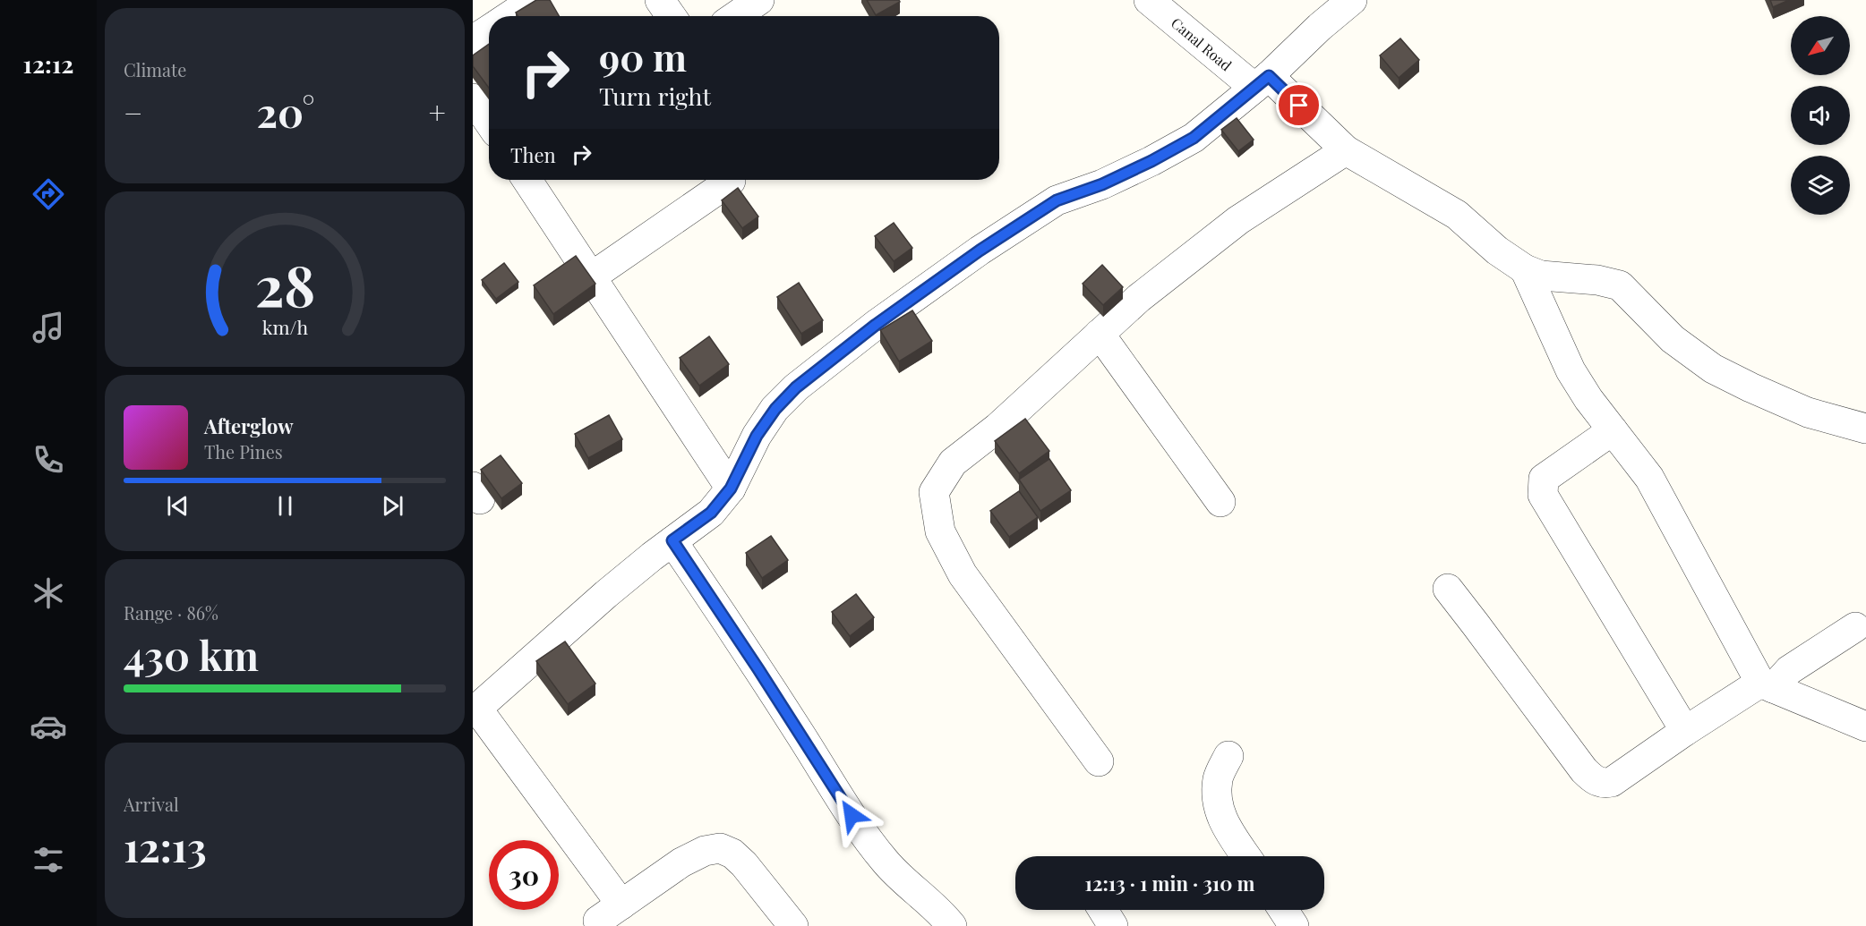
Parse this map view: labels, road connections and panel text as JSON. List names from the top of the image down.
{
  "streets": {
    "street": ["Canal Road"]
  },
  "north": "bottom left",
  "page": {
    "tabs": "12:12",
    "tile": [
      "Climate",
      ["Range · 86%", "430 km"],
      ["Arrival", "12:13"]
    ],
    "turn": ["90 m", "Turn right"],
    "heat": ["−", "20°", "+"],
    "then": "Then",
    "song": ["Afterglow", "The Pines"],
    "limit": "30",
    "trip": "12:13 · 1 min · 310 m",
    "gauge": ["28", "km/h"]
  }
}
